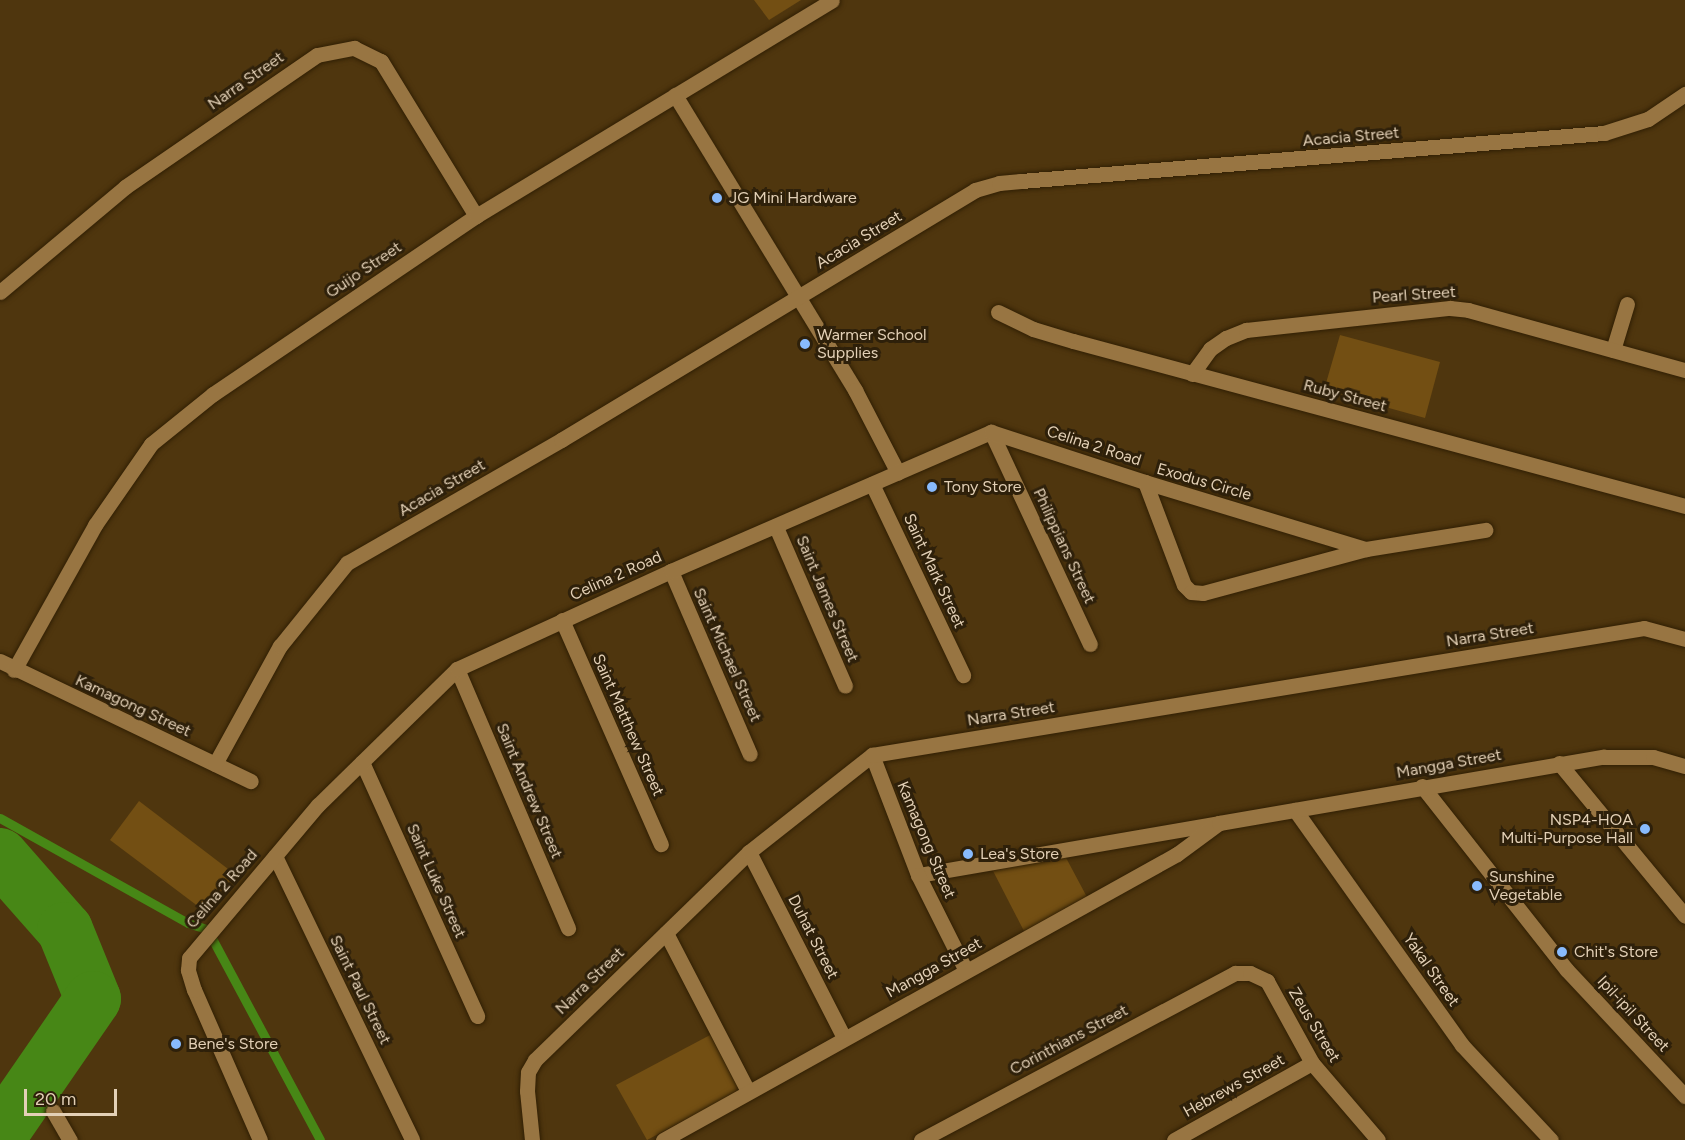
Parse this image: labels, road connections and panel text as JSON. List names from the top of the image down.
{
  "streets": {
    "street": [
      "Narra Street",
      "Acacia Street",
      "Guijo Street",
      "Pearl Street",
      "Ruby Street",
      "Celina 2 Road",
      "Exodus Circle",
      "Philippians Street",
      "Saint Mark Street",
      "Saint James Street",
      "Saint Michael Street",
      "Kamagong Street",
      "Saint Matthew Street",
      "Mangga Street",
      "Saint Andrew Street",
      "Saint Luke Street",
      "Duhat Street",
      "Yakal Street",
      "Saint Paul Street",
      "Ipil-ipil Street",
      "Zeus Street",
      "Corinthians Street",
      "Hebrews Street"
    ]
  },
  "crossings": [
    ["Narra Street", "Guijo Street"],
    ["Narra Street", "Kamagong Street"],
    ["Narra Street", "Duhat Street"],
    ["Acacia Street", "Kamagong Street"],
    ["Guijo Street", "Kamagong Street"],
    ["Pearl Street", "Ruby Street"],
    ["Celina 2 Road", "Exodus Circle"],
    ["Celina 2 Road", "Philippians Street"],
    ["Celina 2 Road", "Saint Mark Street"],
    ["Celina 2 Road", "Saint James Street"],
    ["Celina 2 Road", "Saint Michael Street"],
    ["Celina 2 Road", "Saint Matthew Street"],
    ["Celina 2 Road", "Saint Andrew Street"],
    ["Celina 2 Road", "Saint Luke Street"],
    ["Celina 2 Road", "Saint Paul Street"],
    ["Kamagong Street", "Mangga Street"],
    ["Mangga Street", "Duhat Street"],
    ["Mangga Street", "Yakal Street"],
    ["Mangga Street", "Ipil-ipil Street"],
    ["Zeus Street", "Corinthians Street"],
    ["Zeus Street", "Hebrews Street"]
  ],
  "places": [
    "JG Mini Hardware",
    "Warmer School Supplies",
    "Tony Store",
    "NSP4-HOA Multi-Purpose Hall",
    "Lea's Store",
    "Sunshine Vegetable",
    "Chit's Store",
    "Bene's Store"
  ],
  "scale_bar": "20 m"
}
